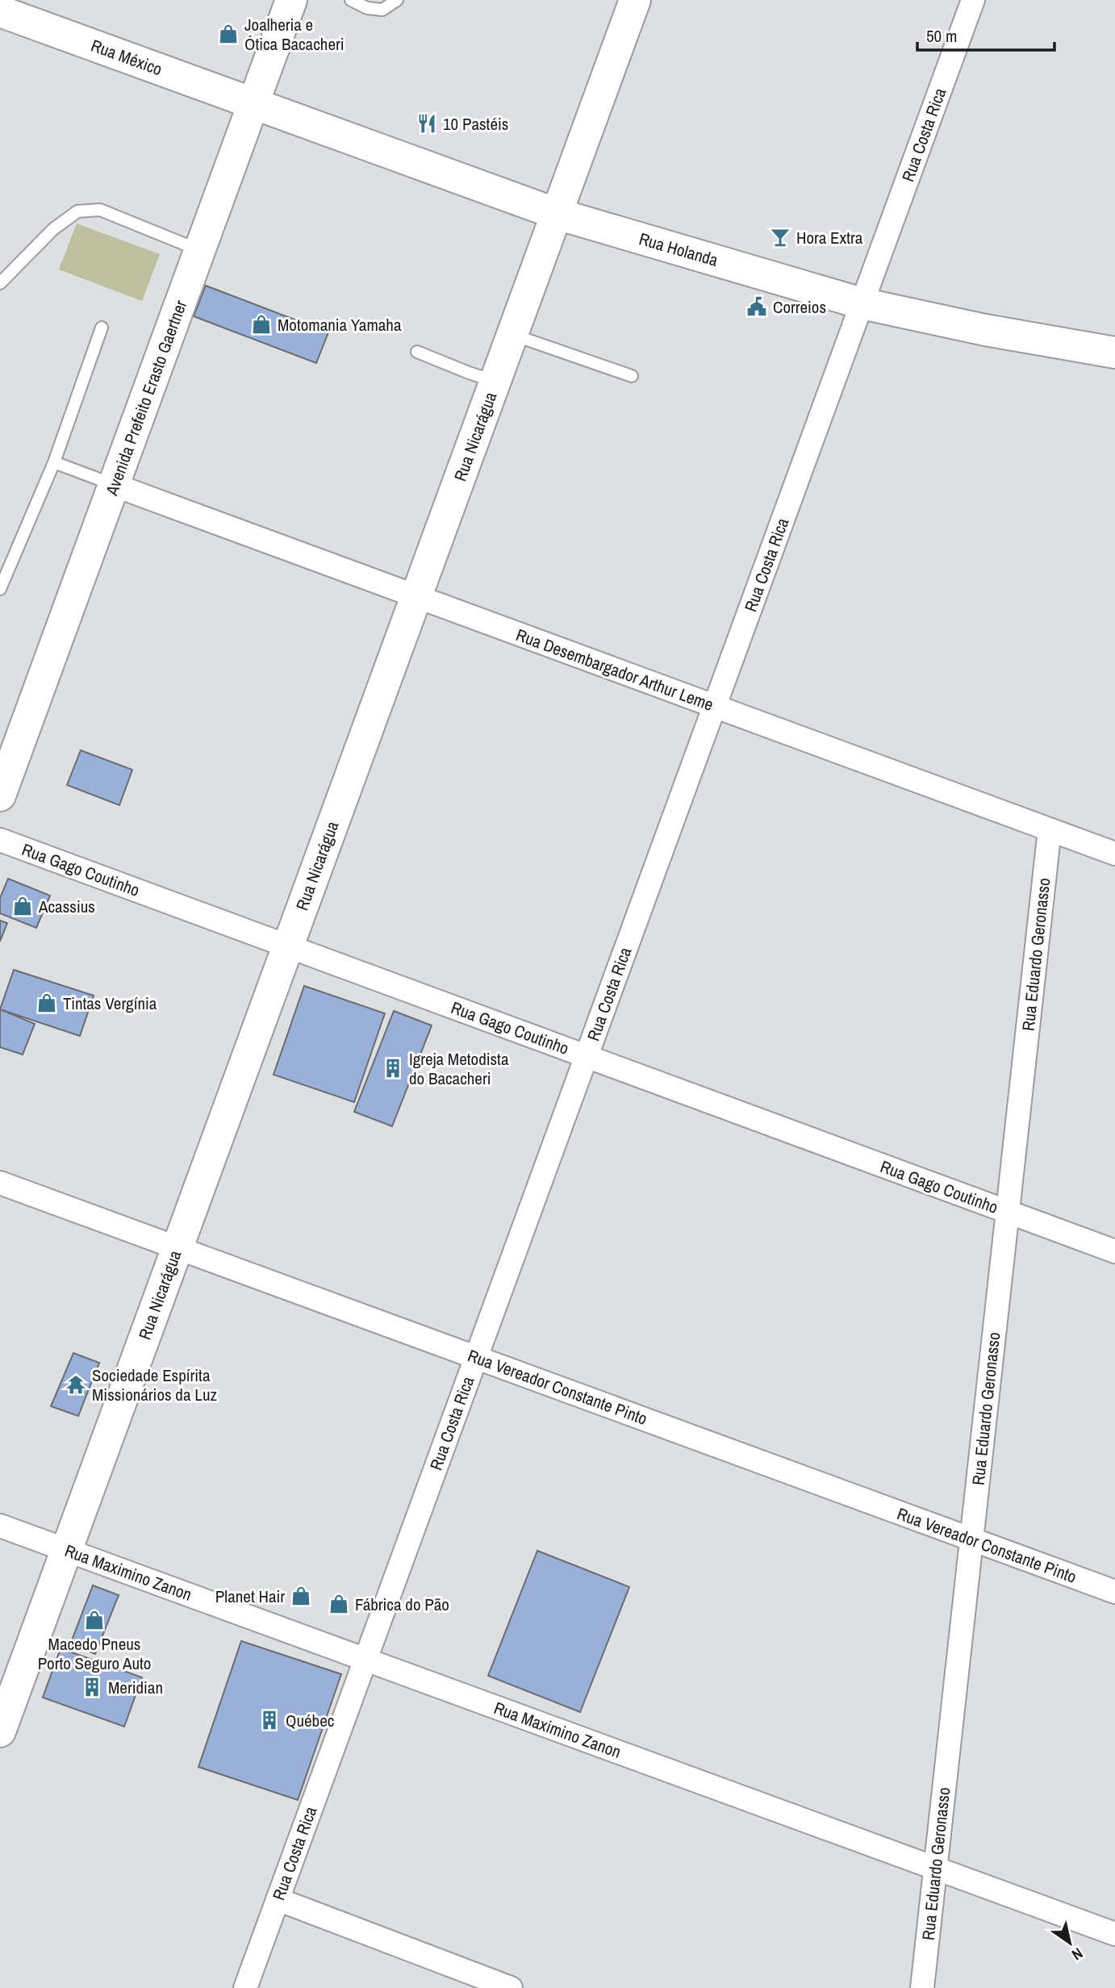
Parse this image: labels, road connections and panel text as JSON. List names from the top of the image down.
{
  "streets": {
    "main road": [
      "Rua México",
      "Rua Holanda",
      "Avenida Prefeito Erasto Gaertner",
      "Rua Nicarágua"
    ],
    "street": [
      "Rua Costa Rica",
      "Rua Desembargador Arthur Leme",
      "Rua Gago Coutinho",
      "Rua Eduardo Geronasso",
      "Rua Vereador Constante Pinto",
      "Rua Maximino Zanon"
    ]
  },
  "crossings": [
    ["Rua México", "Rua Holanda"],
    ["Rua México", "Avenida Prefeito Erasto Gaertner"],
    ["Rua Costa Rica", "Rua Holanda"],
    ["Rua Costa Rica", "Rua Desembargador Arthur Leme"],
    ["Rua Costa Rica", "Rua Gago Coutinho"],
    ["Rua Costa Rica", "Rua Vereador Constante Pinto"],
    ["Rua Costa Rica", "Rua Maximino Zanon"],
    ["Rua Holanda", "Avenida Prefeito Erasto Gaertner"],
    ["Rua Holanda", "Rua Nicarágua"],
    ["Avenida Prefeito Erasto Gaertner", "Rua Desembargador Arthur Leme"],
    ["Rua Nicarágua", "Rua Desembargador Arthur Leme"],
    ["Rua Nicarágua", "Rua Gago Coutinho"],
    ["Rua Nicarágua", "Rua Vereador Constante Pinto"],
    ["Rua Nicarágua", "Rua Maximino Zanon"],
    ["Rua Desembargador Arthur Leme", "Rua Eduardo Geronasso"],
    ["Rua Gago Coutinho", "Rua Eduardo Geronasso"],
    ["Rua Eduardo Geronasso", "Rua Vereador Constante Pinto"],
    ["Rua Eduardo Geronasso", "Rua Maximino Zanon"]
  ],
  "places": {
    "shop": [
      "Joalheria e Ótica Bacacheri",
      "Motomania Yamaha",
      "Acassius",
      "Tintas Vergínia",
      "Planet Hair",
      "Fábrica do Pão",
      "Macedo Pneus Porto Seguro Auto"
    ],
    "restaurant": ["10 Pastéis"],
    "bar": ["Hora Extra"],
    "public building": ["Correios"],
    "building": ["Igreja Metodista do Bacacheri", "Meridian", "Québec"],
    "temple": ["Sociedade Espírita Missionários da Luz"]
  },
  "scale_bar": "50 m",
  "north": "bottom right"
}
